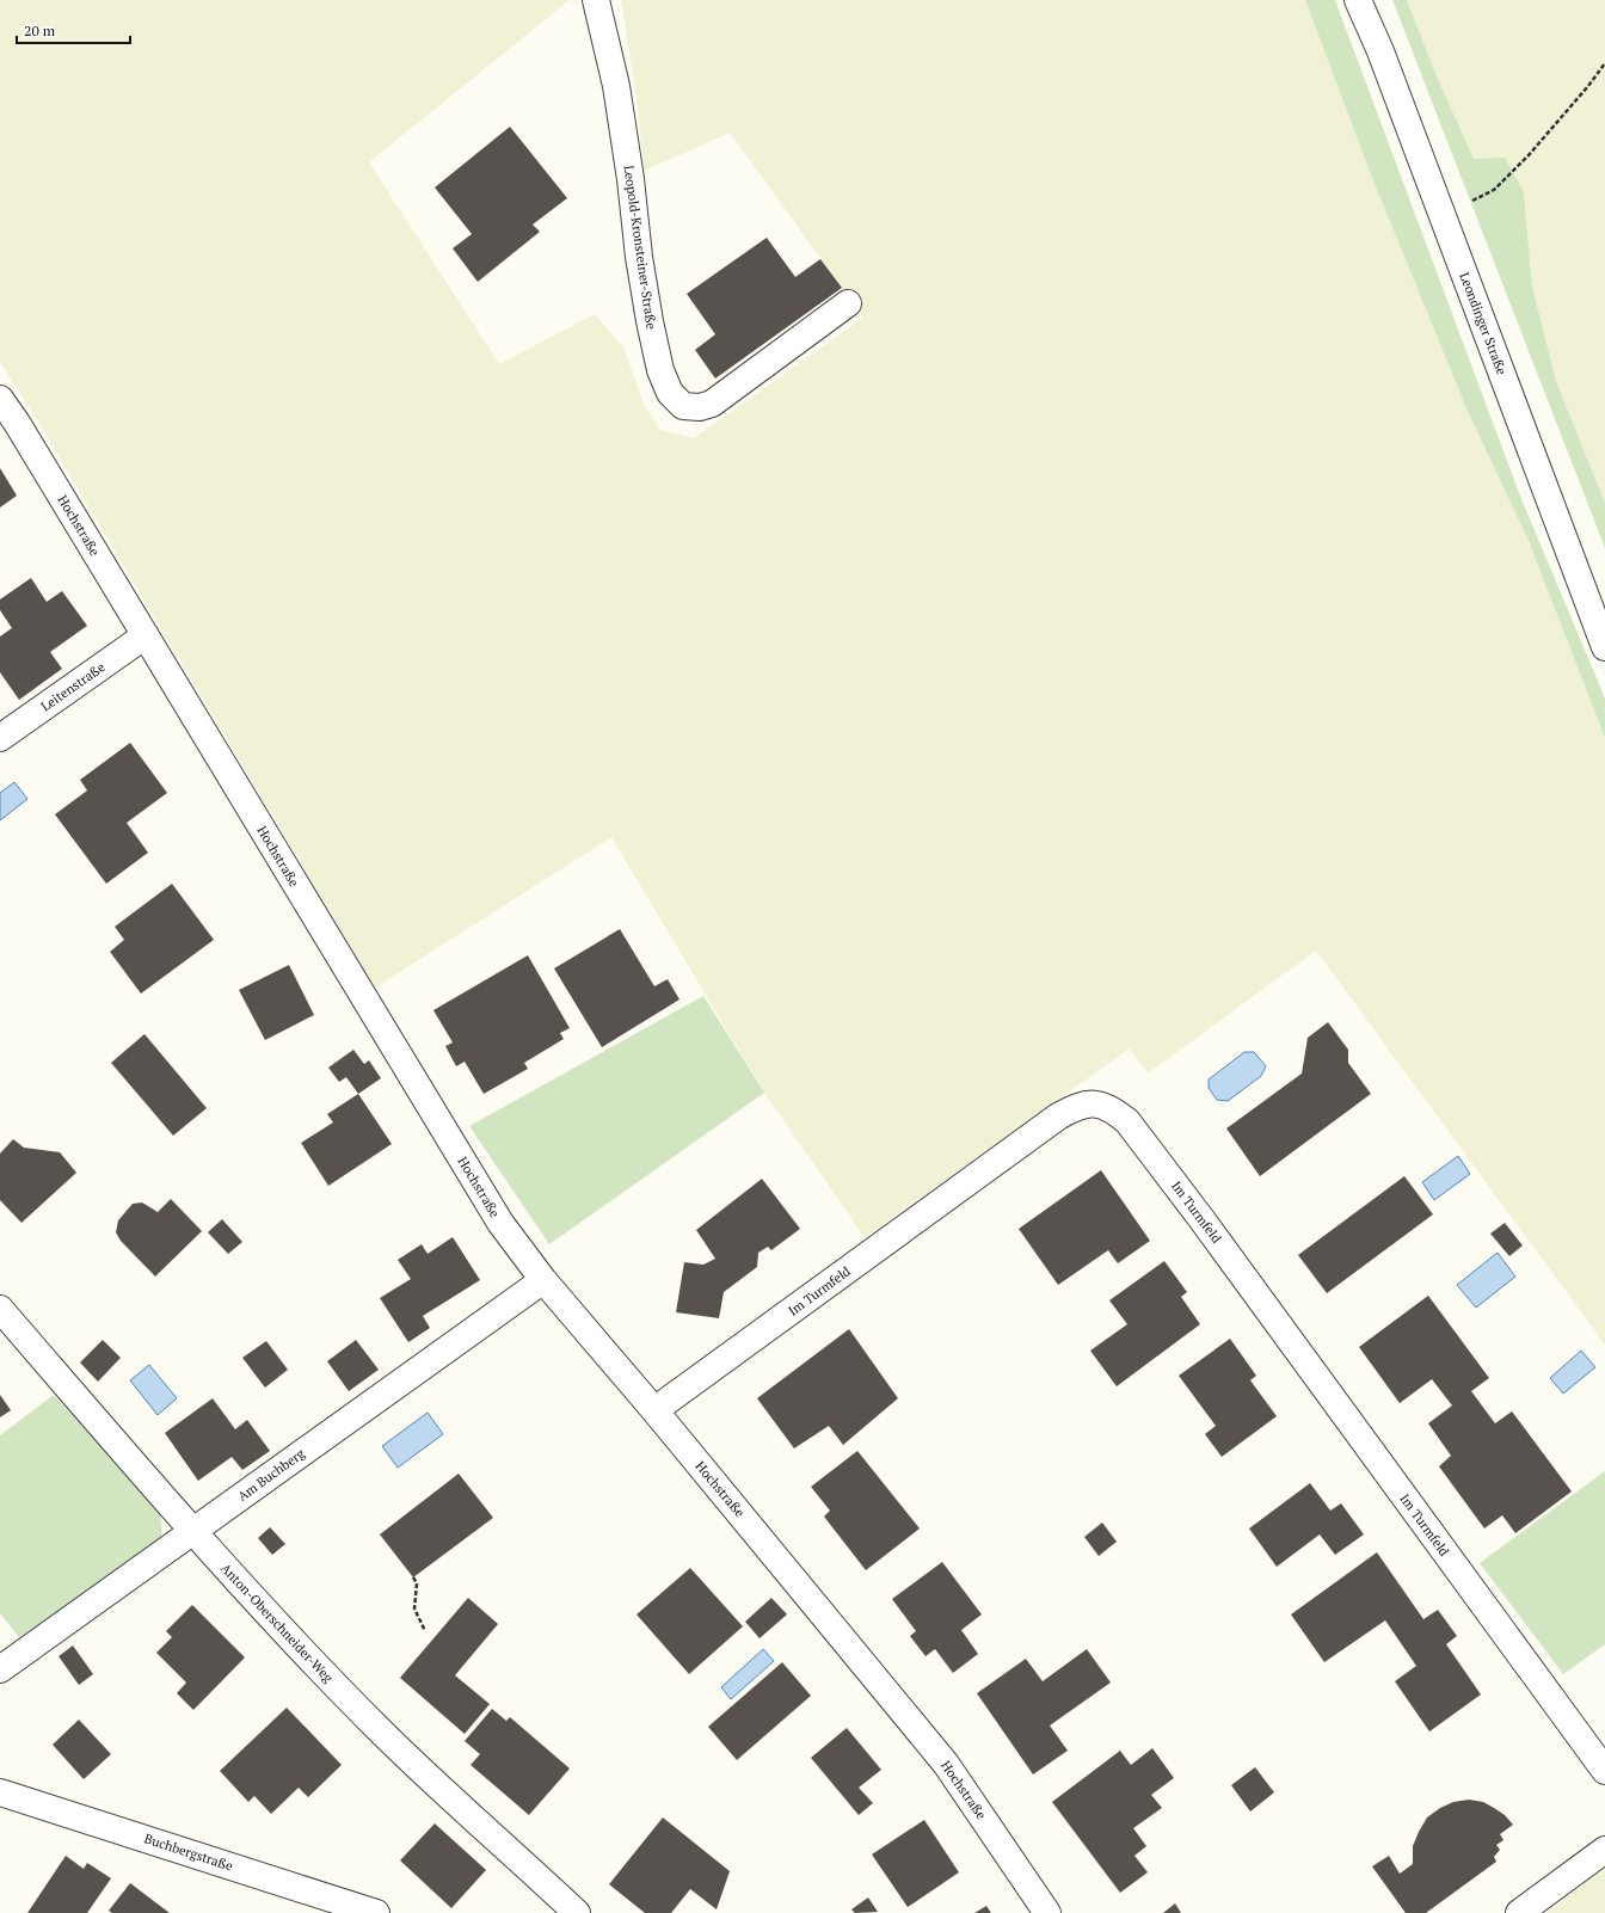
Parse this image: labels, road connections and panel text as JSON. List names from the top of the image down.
{
  "streets": {
    "street": [
      "Leopold-Kronsteiner-Straße",
      "Leondinger Straße",
      "Hochstraße",
      "Leitenstraße",
      "Im Turmfeld",
      "Am Buchberg",
      "Anton-Oberschneider-Weg",
      "Buchbergstraße"
    ]
  },
  "crossings": [
    ["Hochstraße", "Leitenstraße"],
    ["Hochstraße", "Im Turmfeld"],
    ["Hochstraße", "Am Buchberg"],
    ["Am Buchberg", "Anton-Oberschneider-Weg"]
  ],
  "scale_bar": "20 m"
}
